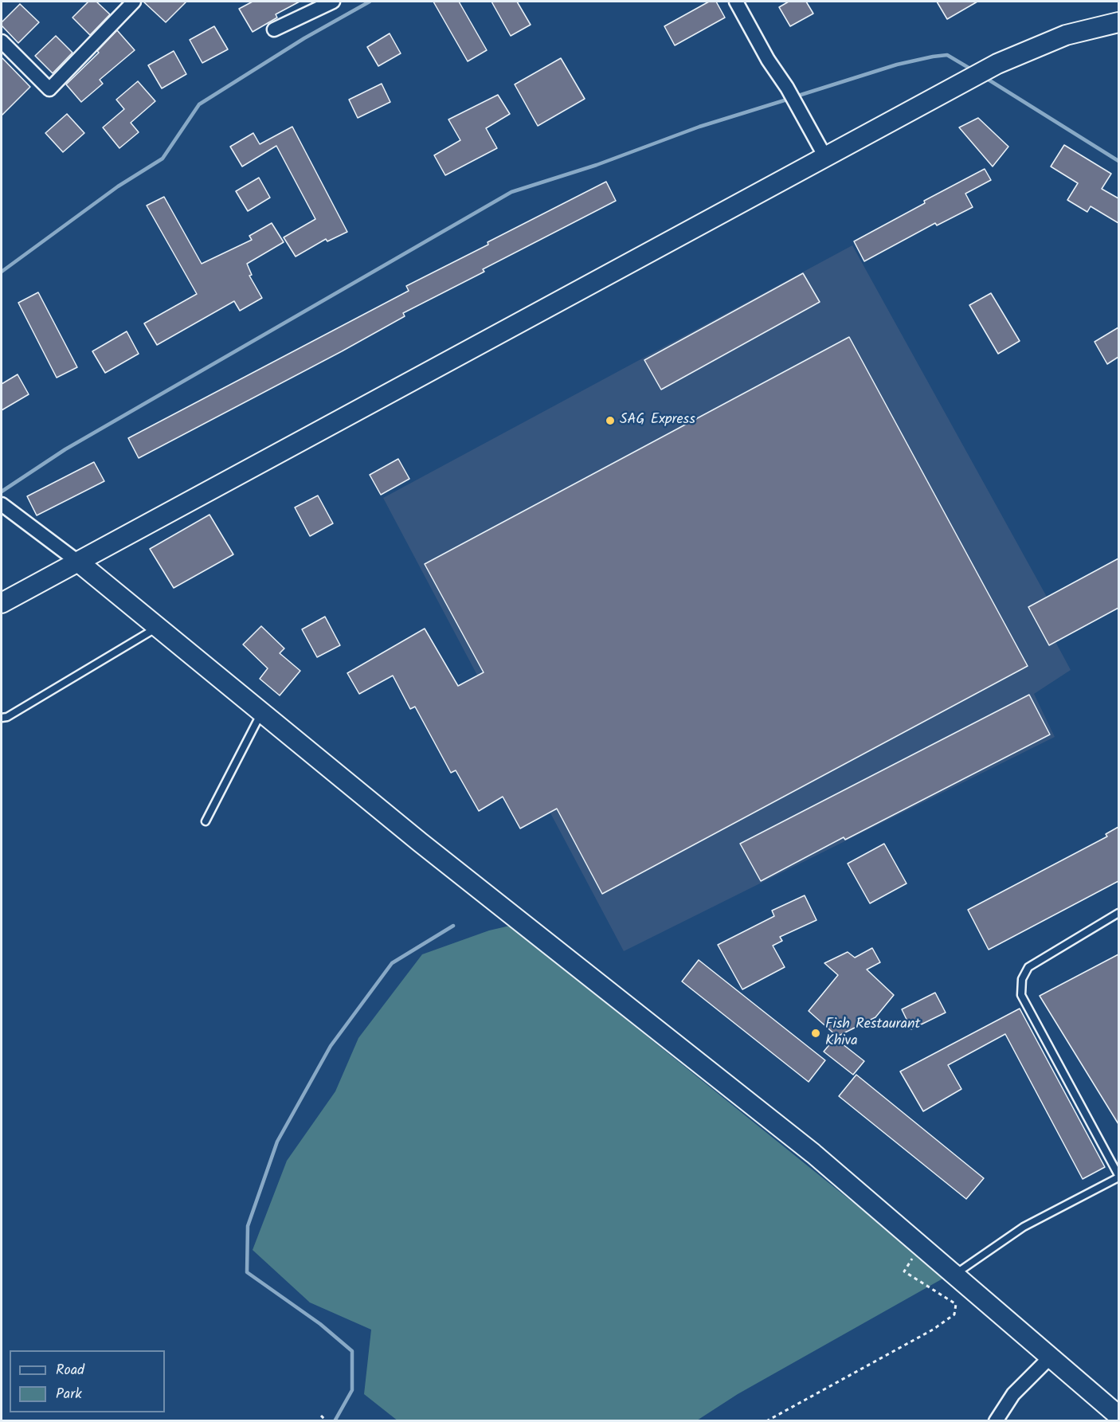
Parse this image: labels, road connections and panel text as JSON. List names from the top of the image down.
{
  "places": ["SAG Express", "Fish Restaurant Khiva"],
  "legend": ["Road", "Park"]
}
